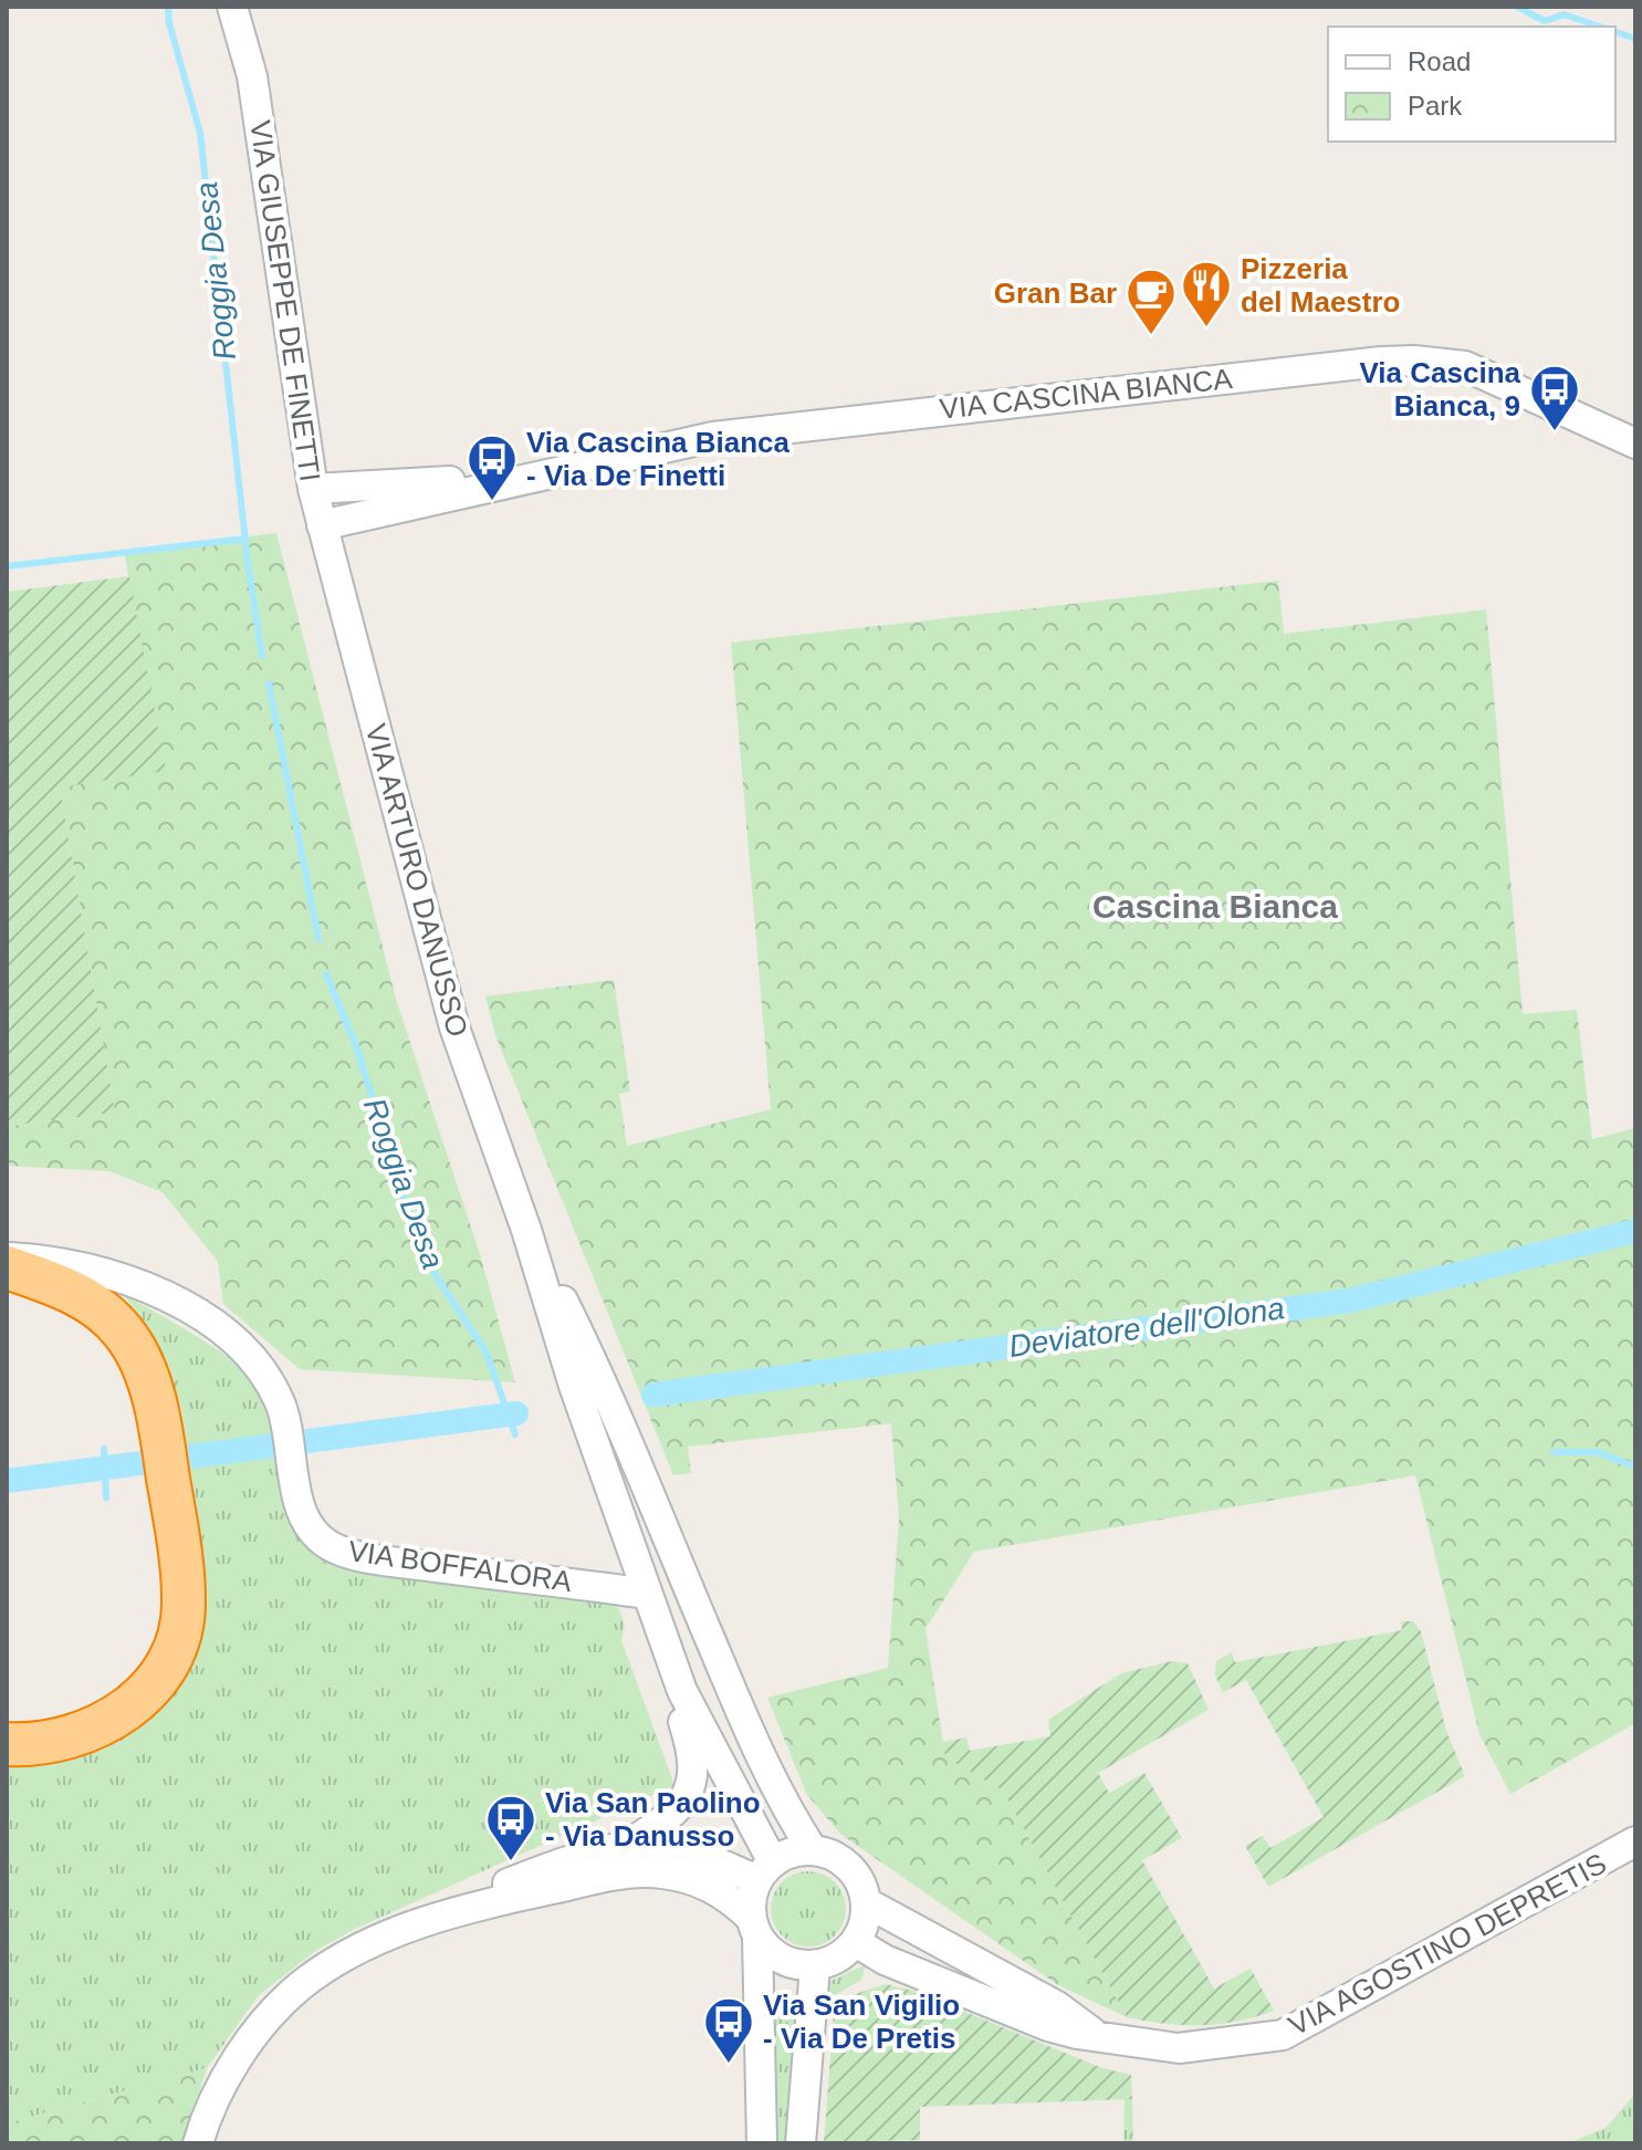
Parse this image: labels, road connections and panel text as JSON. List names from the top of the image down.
{
  "streets": {
    "street": [
      "VIA GIUSEPPE DE FINETTI",
      "VIA CASCINA BIANCA",
      "VIA ARTURO DANUSSO",
      "VIA BOFFALORA",
      "VIA AGOSTINO DEPRETIS"
    ]
  },
  "crossings": [
    ["VIA GIUSEPPE DE FINETTI", "VIA CASCINA BIANCA"],
    ["VIA GIUSEPPE DE FINETTI", "VIA ARTURO DANUSSO"],
    ["VIA CASCINA BIANCA", "VIA ARTURO DANUSSO"],
    ["VIA ARTURO DANUSSO", "VIA BOFFALORA"],
    ["VIA ARTURO DANUSSO", "VIA AGOSTINO DEPRETIS"]
  ],
  "districts": ["Cascina Bianca"],
  "water": ["Roggia Desa", "Deviatore dell'Olona"],
  "places": {
    "restaurant": ["Pizzeria del Maestro"],
    "cafe": ["Gran Bar"],
    "bus stop": [
      "Via Cascina Bianca, 9",
      "Via Cascina Bianca - Via De Finetti",
      "Via San Paolino - Via Danusso",
      "Via San Vigilio - Via De Pretis"
    ]
  },
  "legend": ["Road", "Park"]
}
